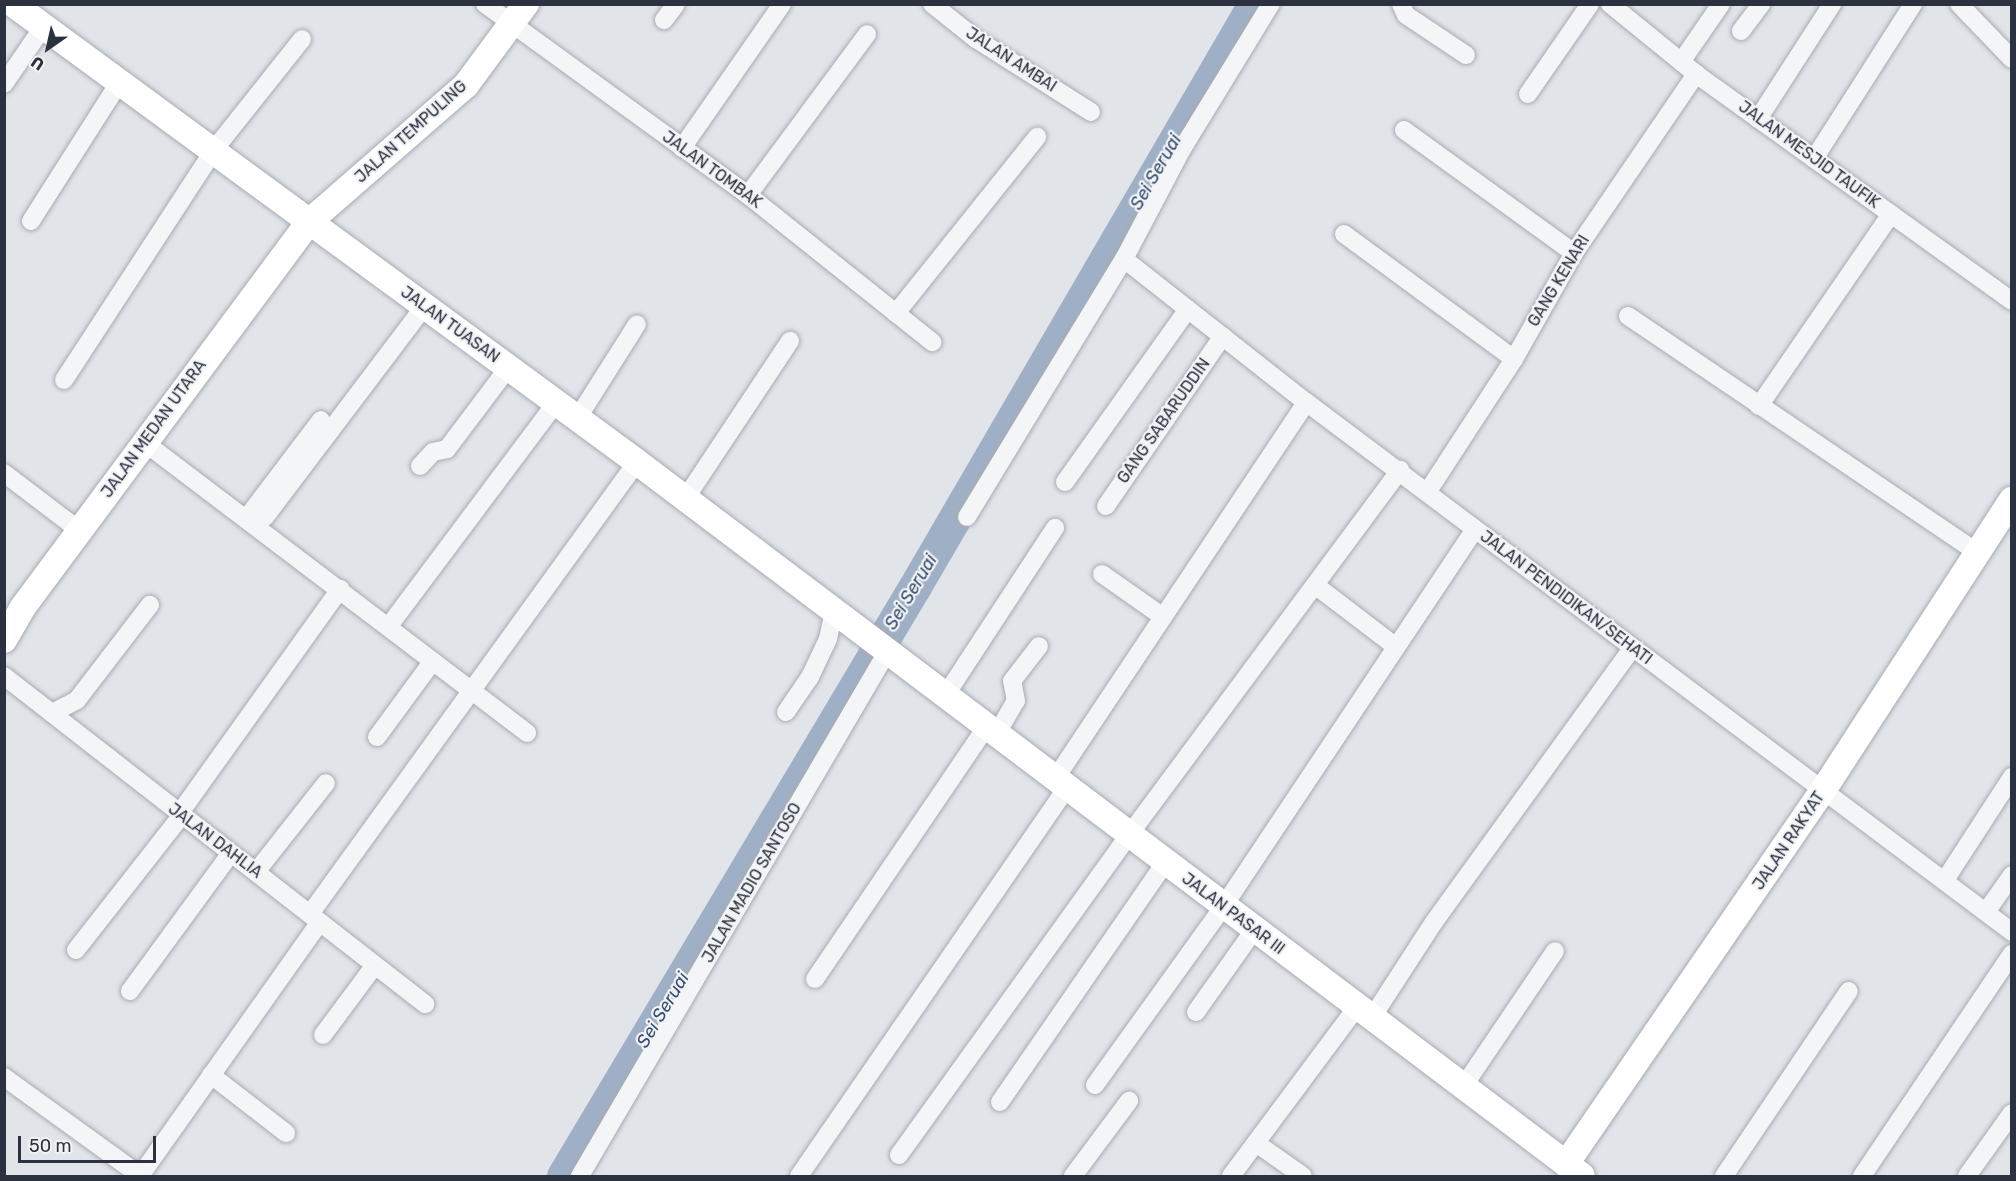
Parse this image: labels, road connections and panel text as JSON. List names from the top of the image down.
{
  "streets": {
    "street": [
      "JALAN AMBAI",
      "JALAN TEMPULING",
      "JALAN MESJID TAUFIK",
      "JALAN TOMBAK",
      "GANG KENARI",
      "JALAN TUASAN",
      "GANG SABARUDDIN",
      "JALAN MEDAN UTARA",
      "JALAN PENDIDIKAN/SEHATI",
      "JALAN DAHLIA",
      "JALAN RAKYAT",
      "JALAN MADIO SANTOSO",
      "JALAN PASAR III"
    ]
  },
  "crossings": [
    ["JALAN TEMPULING", "JALAN TOMBAK"],
    ["JALAN TEMPULING", "JALAN TUASAN"],
    ["JALAN TEMPULING", "JALAN MEDAN UTARA"],
    ["JALAN MESJID TAUFIK", "GANG KENARI"],
    ["GANG KENARI", "JALAN PENDIDIKAN/SEHATI"],
    ["JALAN TUASAN", "JALAN MEDAN UTARA"],
    ["JALAN TUASAN", "JALAN MADIO SANTOSO"],
    ["JALAN TUASAN", "JALAN PASAR III"],
    ["GANG SABARUDDIN", "JALAN PENDIDIKAN/SEHATI"],
    ["JALAN PENDIDIKAN/SEHATI", "JALAN RAKYAT"],
    ["JALAN RAKYAT", "JALAN PASAR III"],
    ["JALAN MADIO SANTOSO", "JALAN PASAR III"]
  ],
  "water": ["Sei Seruai"],
  "scale_bar": "50 m",
  "north": "bottom left"
}
